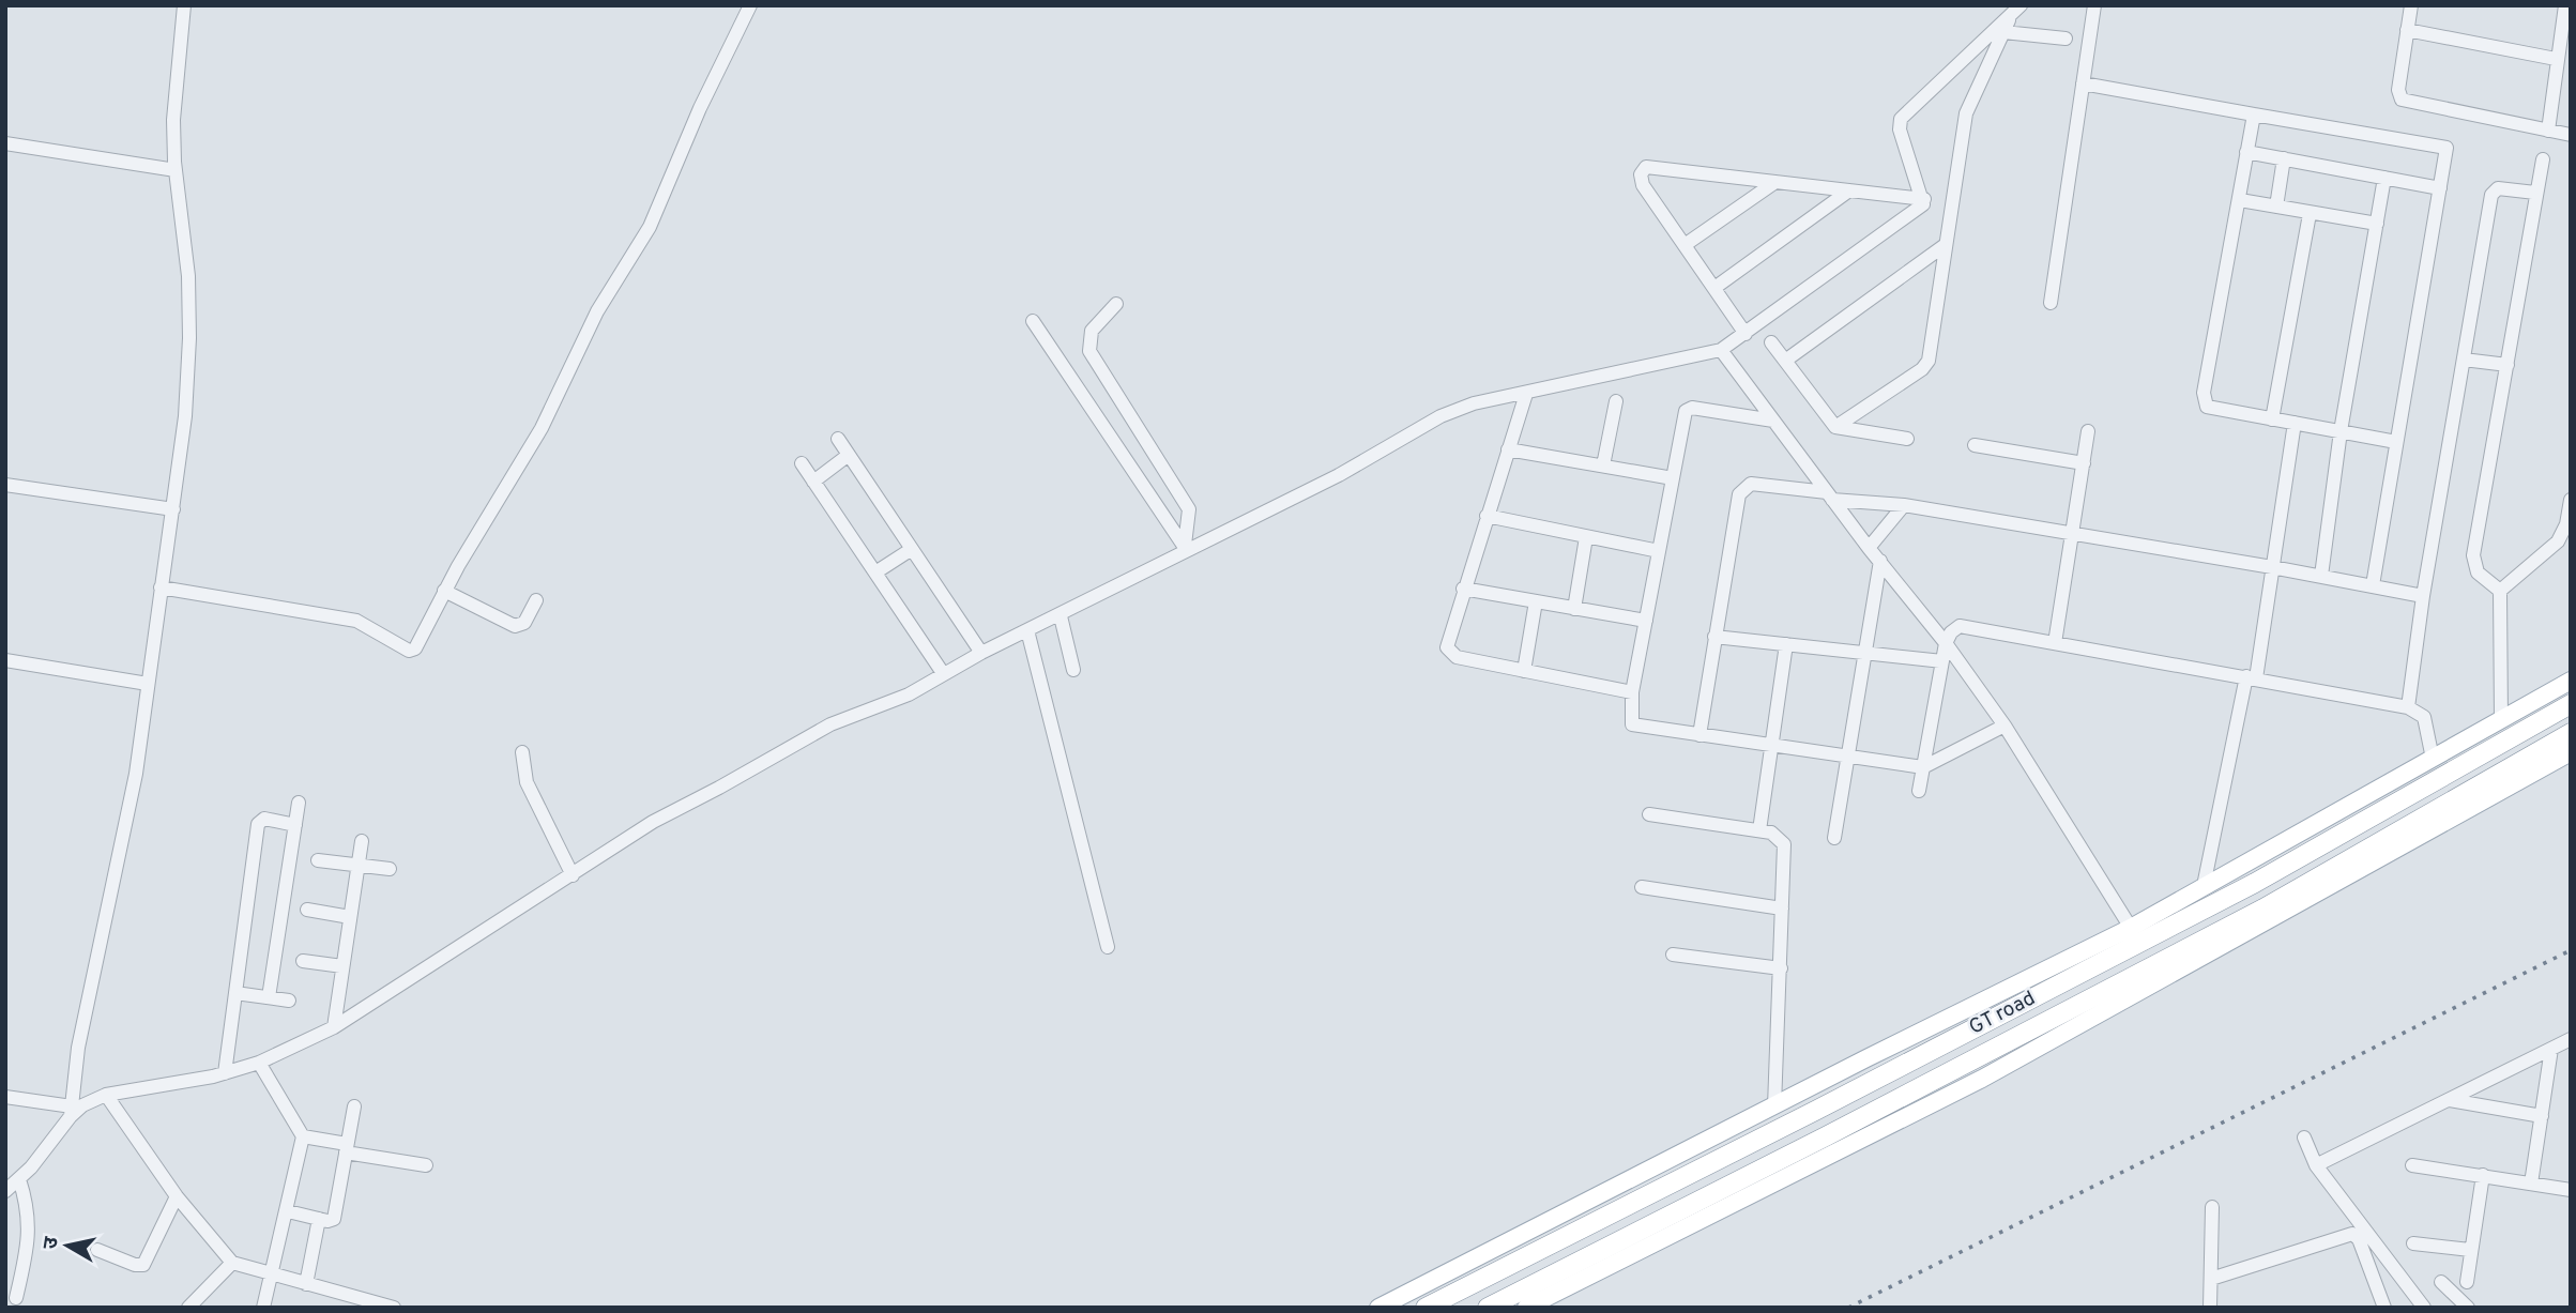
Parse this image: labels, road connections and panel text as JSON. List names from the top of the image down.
{
  "streets": {
    "highway": ["GT road"]
  },
  "north": "left"
}
